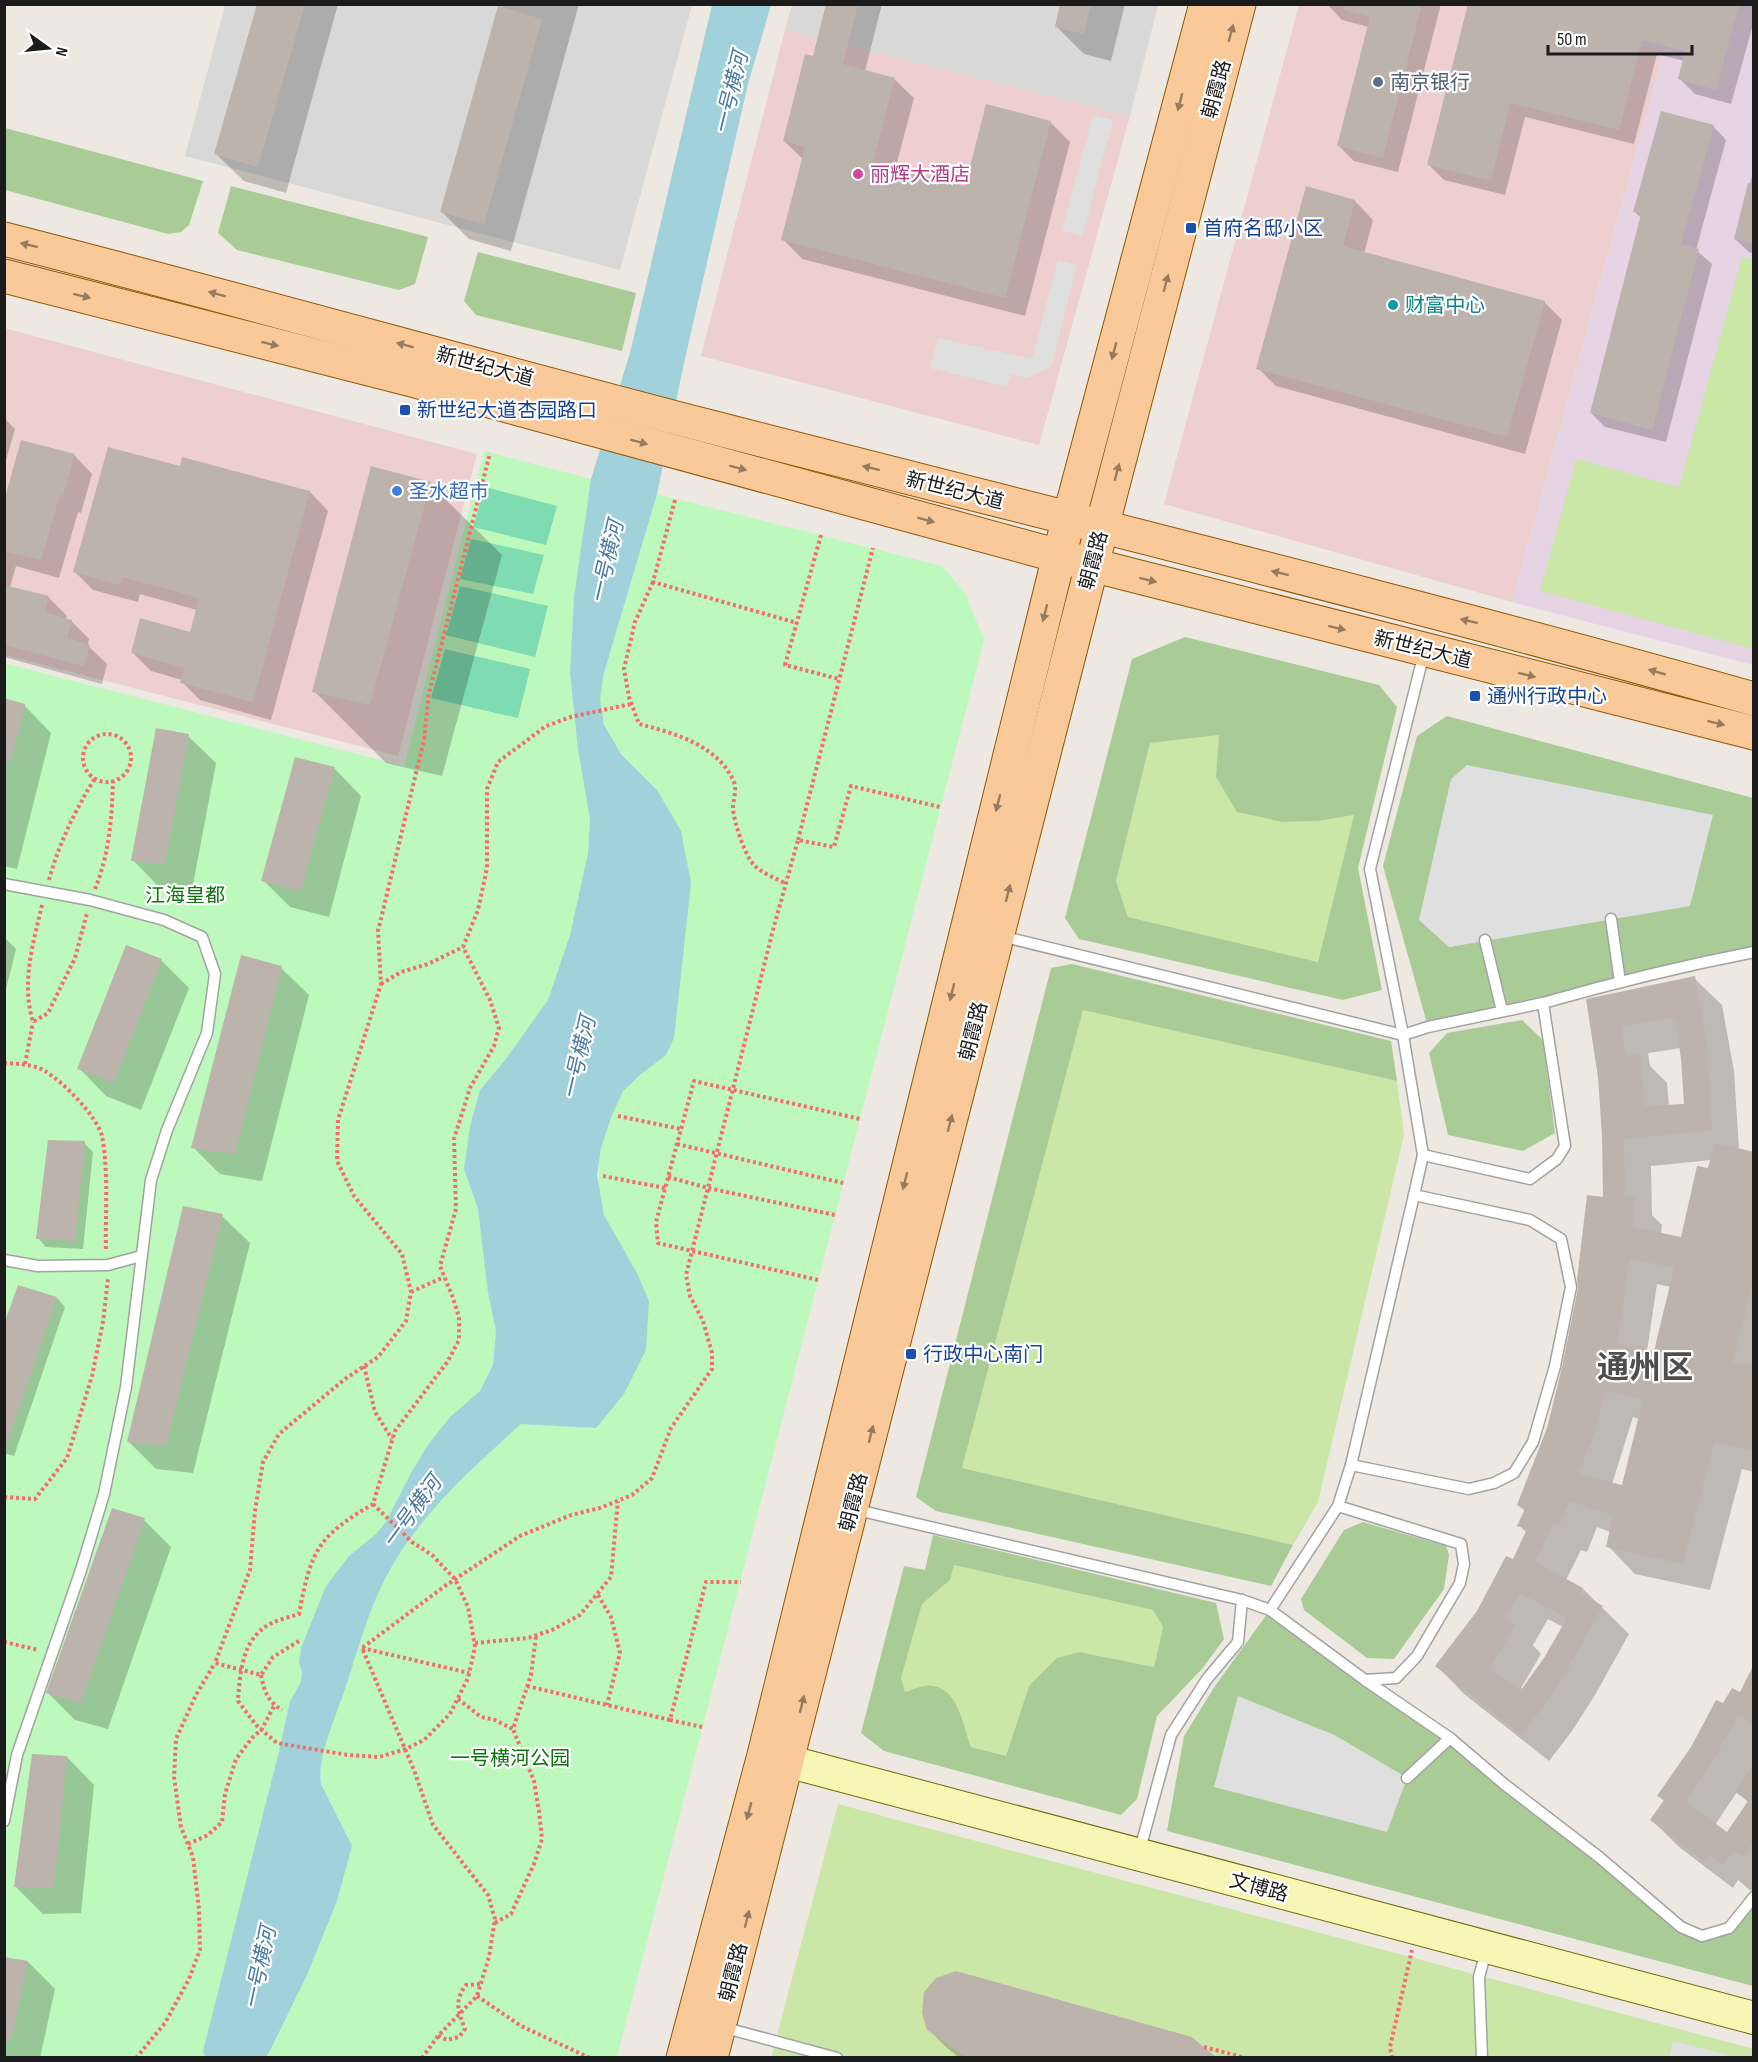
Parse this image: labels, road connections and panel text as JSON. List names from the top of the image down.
{
  "streets": {
    "main road": ["朝霞路", "新世纪大道"],
    "street": ["文博路"]
  },
  "crossings": [
    ["朝霞路", "新世纪大道"],
    ["朝霞路", "文博路"]
  ],
  "districts": ["通州区"],
  "water": ["一号横河"],
  "parks": ["江海皇都", "一号横河公园"],
  "places": {
    "other": [
      "南京银行",
      "丽辉大酒店",
      "财富中心",
      "圣水超市"
    ],
    "transit": [
      "首府名邸小区",
      "新世纪大道杏园路口",
      "通州行政中心",
      "行政中心南门"
    ]
  },
  "scale_bar": "50 m",
  "north": "right"
}
